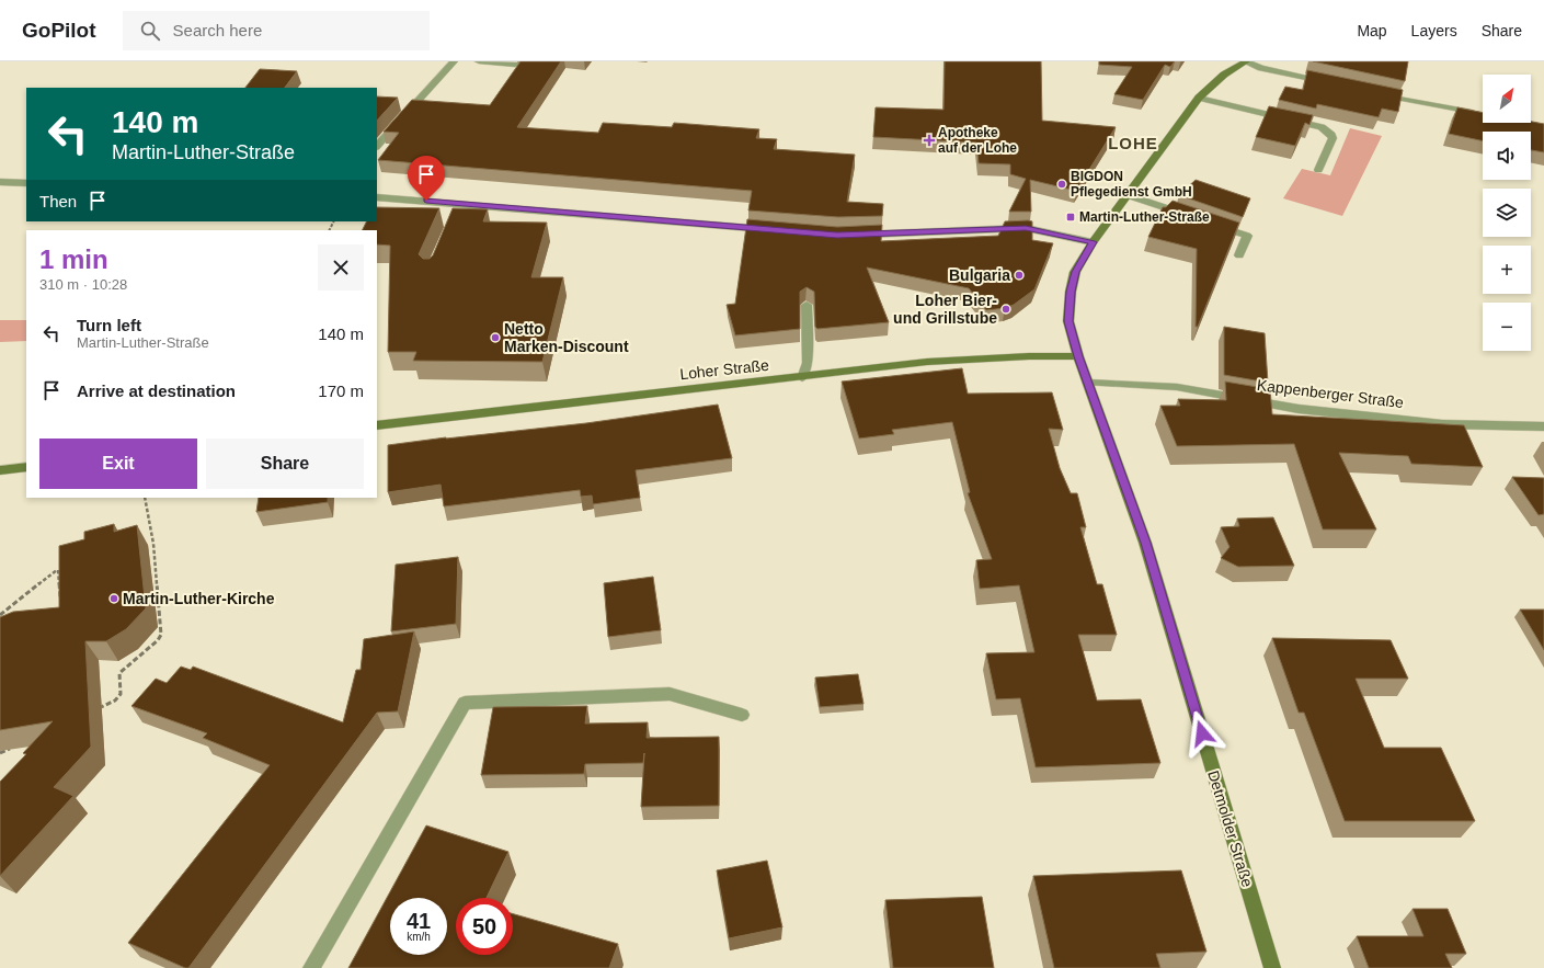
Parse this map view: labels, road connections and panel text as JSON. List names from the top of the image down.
{
  "streets": {
    "main road": ["Loher Straße", "Detmolder Straße"],
    "street": ["Kappenberger Straße"]
  },
  "crossings": [
    ["Loher Straße", "Detmolder Straße"],
    ["Kappenberger Straße", "Detmolder Straße"]
  ],
  "districts": ["LOHE"],
  "places": {
    "health": ["Apotheke auf der Lohe"],
    "other": [
      "BIGDON Pflegedienst GmbH",
      "Bulgaria",
      "Loher Bier- und Grillstube",
      "Netto Marken-Discount",
      "Martin-Luther-Kirche"
    ],
    "transit": ["Martin-Luther-Straße"]
  },
  "north": "top right",
  "page": {
    "header": "GoPilot",
    "search": "Search here",
    "nav": ["Map", "Layers", "Share"],
    "map_buttons": ["+", "−"],
    "turn": ["140 m", "Martin-Luther-Straße"],
    "then": "Then",
    "heading": ["1 min", "310 m · 10:28"],
    "list": [
      {
        "name": "Turn left",
        "note": "Martin-Luther-Straße",
        "value": "140 m"
      },
      {
        "name": "Arrive at destination",
        "value": "170 m"
      }
    ],
    "buttons": ["Exit", "Share"],
    "speed": "41 km/h",
    "limit": "50"
  }
}
